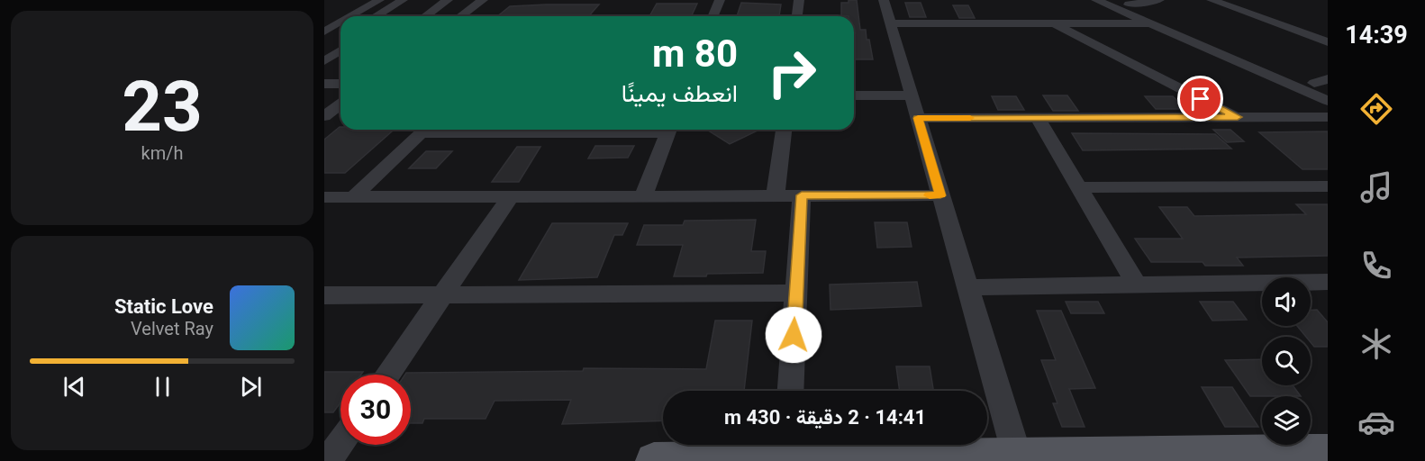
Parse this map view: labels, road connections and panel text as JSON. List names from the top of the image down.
{
  "page": {
    "tabs": "14:39",
    "tile": ["23", "km/h"],
    "turn": ["80 m", "انعطف يمينًا"],
    "song": ["Static Love", "Velvet Ray"],
    "limit": "30",
    "trip": "14:41 · 2 دقيقة · 430 m"
  }
}
